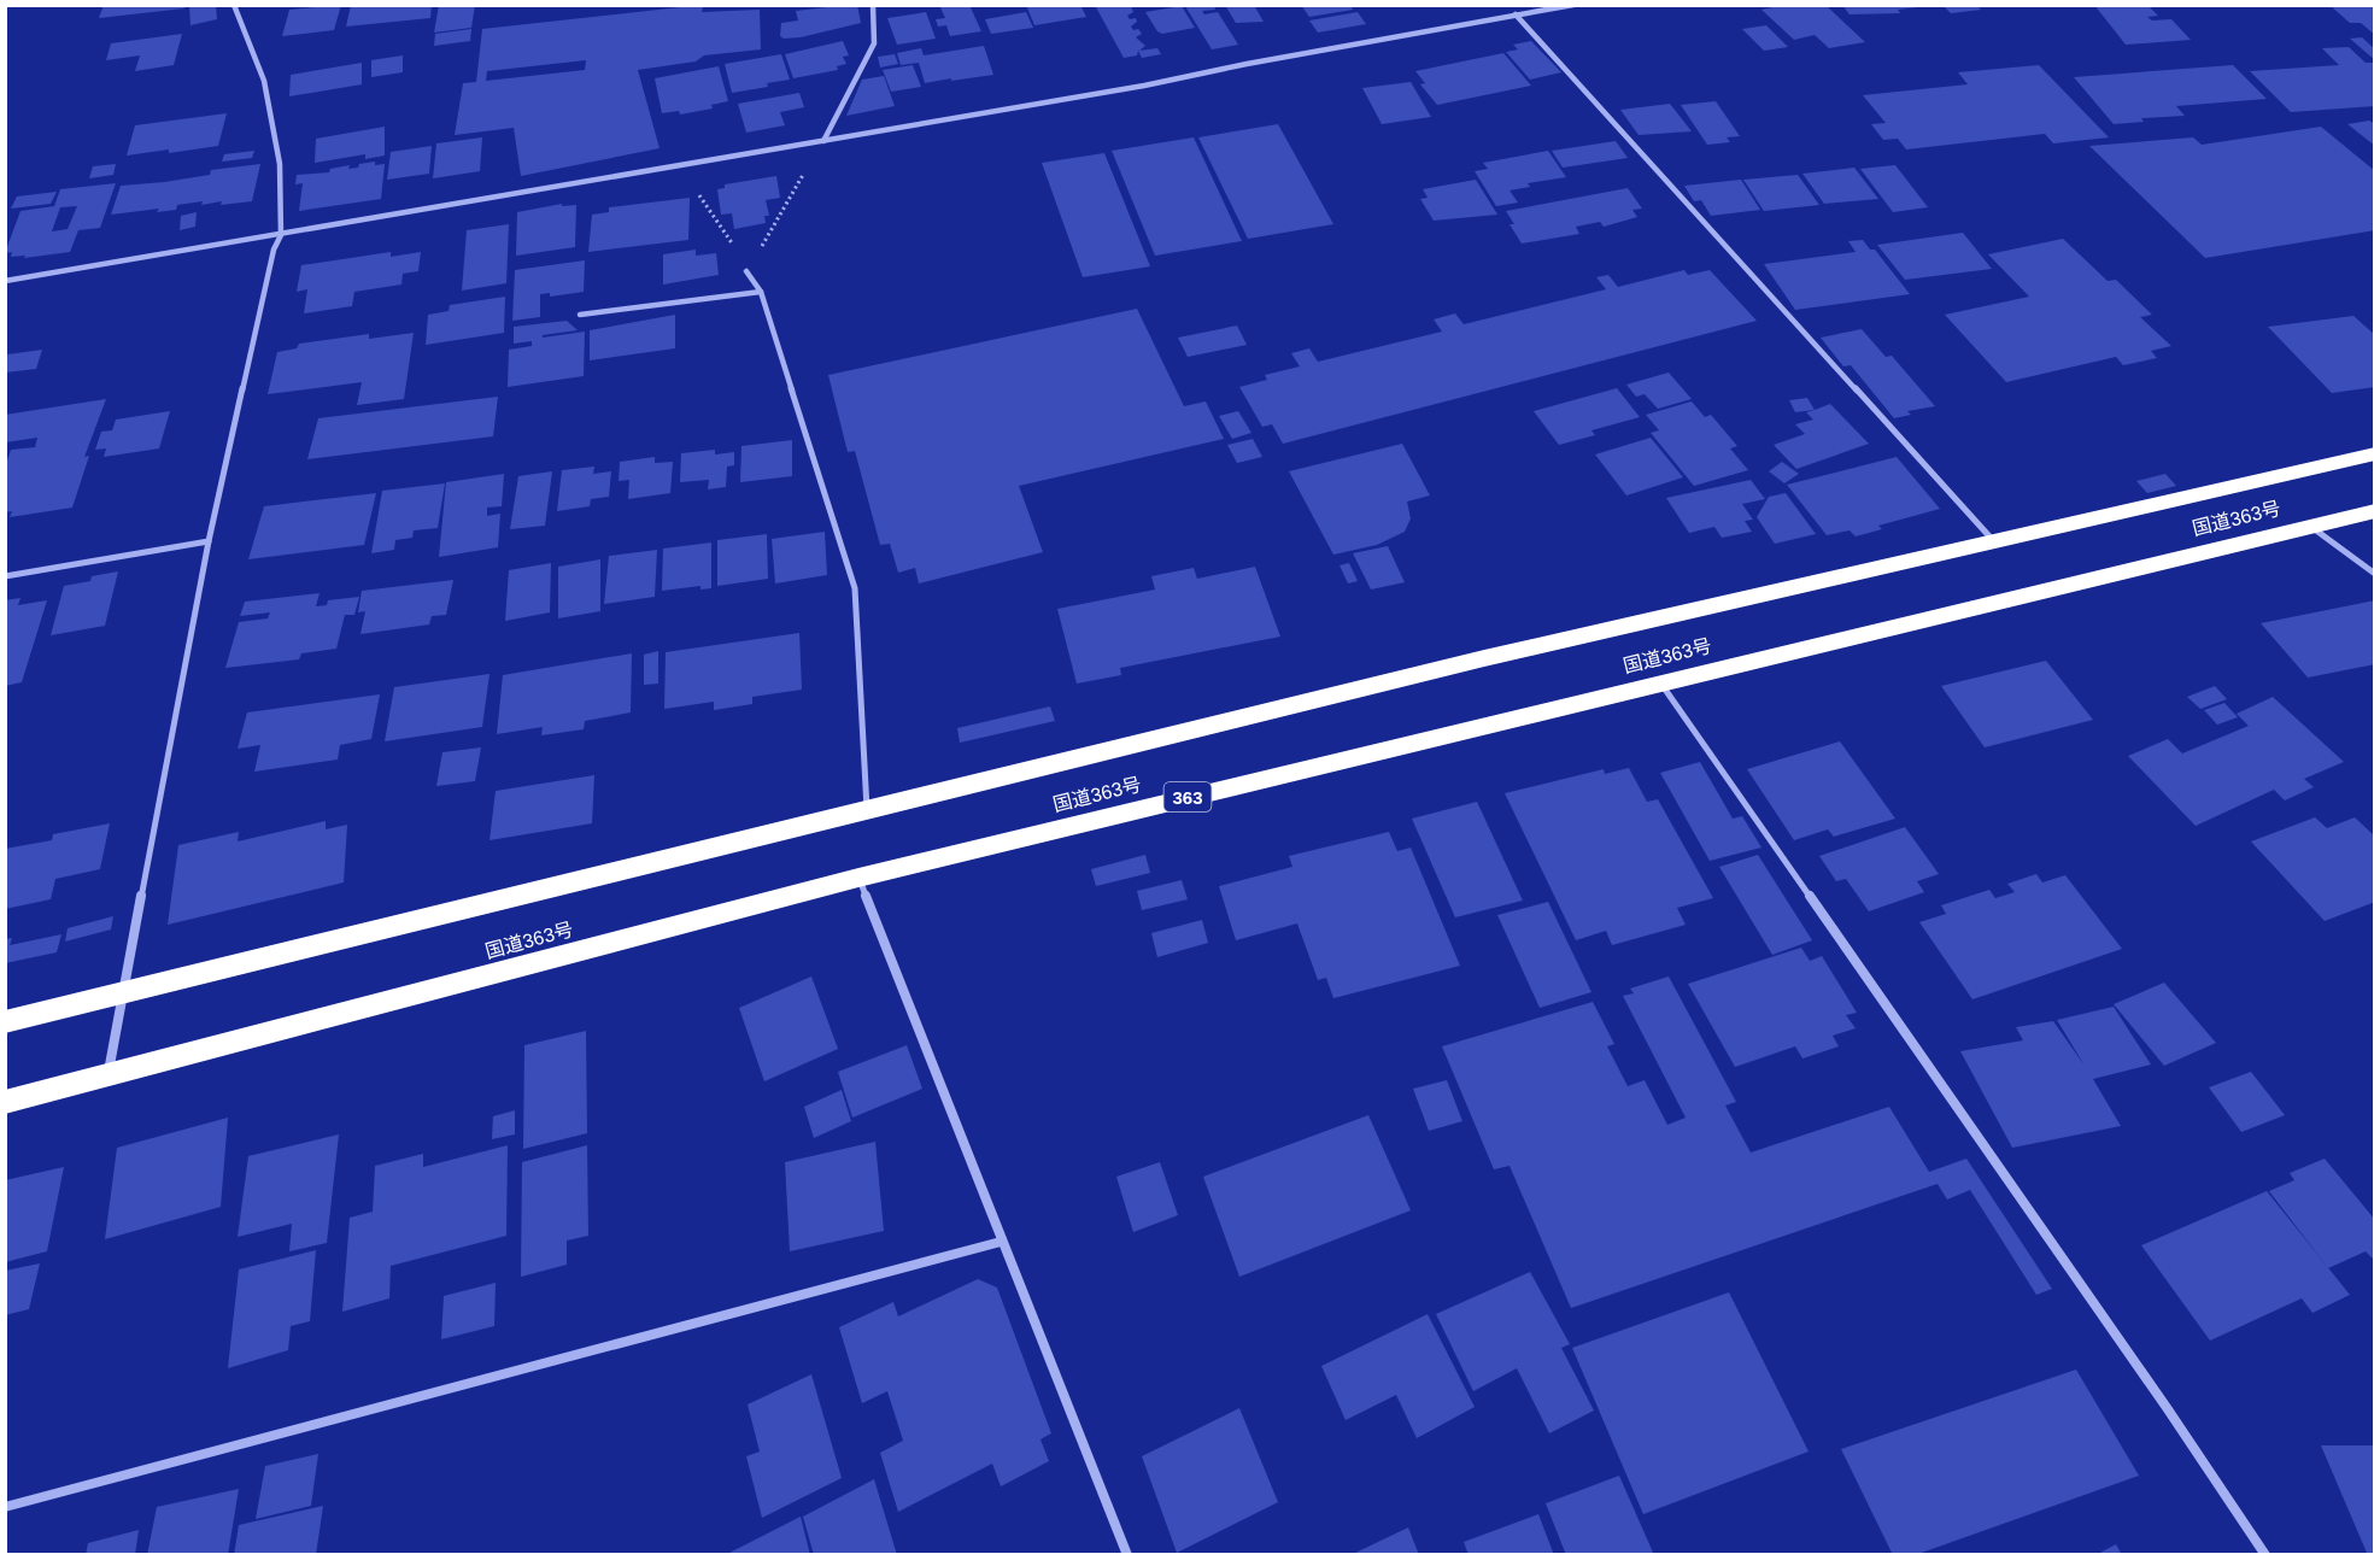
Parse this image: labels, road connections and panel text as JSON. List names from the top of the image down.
{
  "streets": {
    "highway": ["国道363号", "363"]
  }
}
